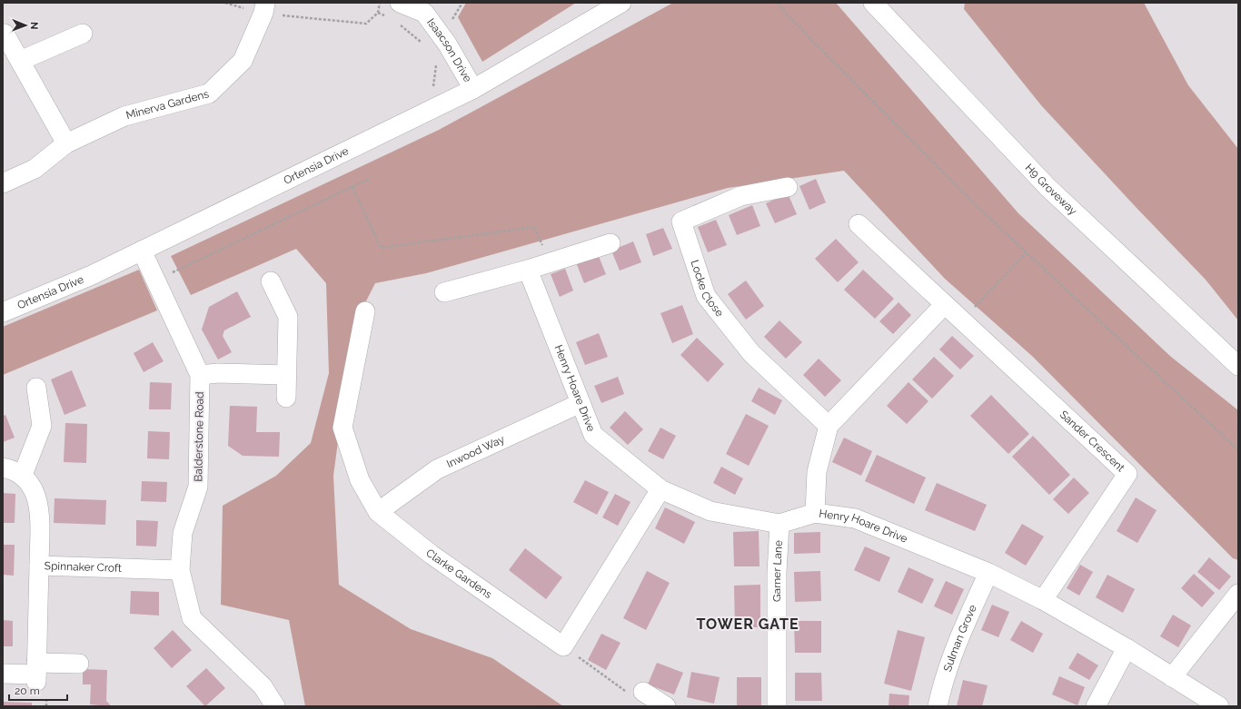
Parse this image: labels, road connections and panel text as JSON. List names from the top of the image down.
{
  "streets": {
    "street": [
      "Isaacson Drive",
      "Minerva Gardens",
      "Ortensia Drive",
      "H9 Groveway",
      "Locke Close",
      "Henry Hoare Drive",
      "Balderstone Road",
      "Sander Crescent",
      "Inwood Way",
      "Spinnaker Croft",
      "Garner Lane",
      "Clarke Gardens",
      "Sulman Grove"
    ]
  },
  "crossings": [
    ["Isaacson Drive", "Ortensia Drive"],
    ["Ortensia Drive", "Balderstone Road"],
    ["Henry Hoare Drive", "Sander Crescent"],
    ["Henry Hoare Drive", "Inwood Way"],
    ["Henry Hoare Drive", "Garner Lane"],
    ["Henry Hoare Drive", "Sulman Grove"],
    ["Balderstone Road", "Spinnaker Croft"],
    ["Inwood Way", "Clarke Gardens"]
  ],
  "districts": ["TOWER GATE"],
  "scale_bar": "20 m",
  "north": "right"
}
